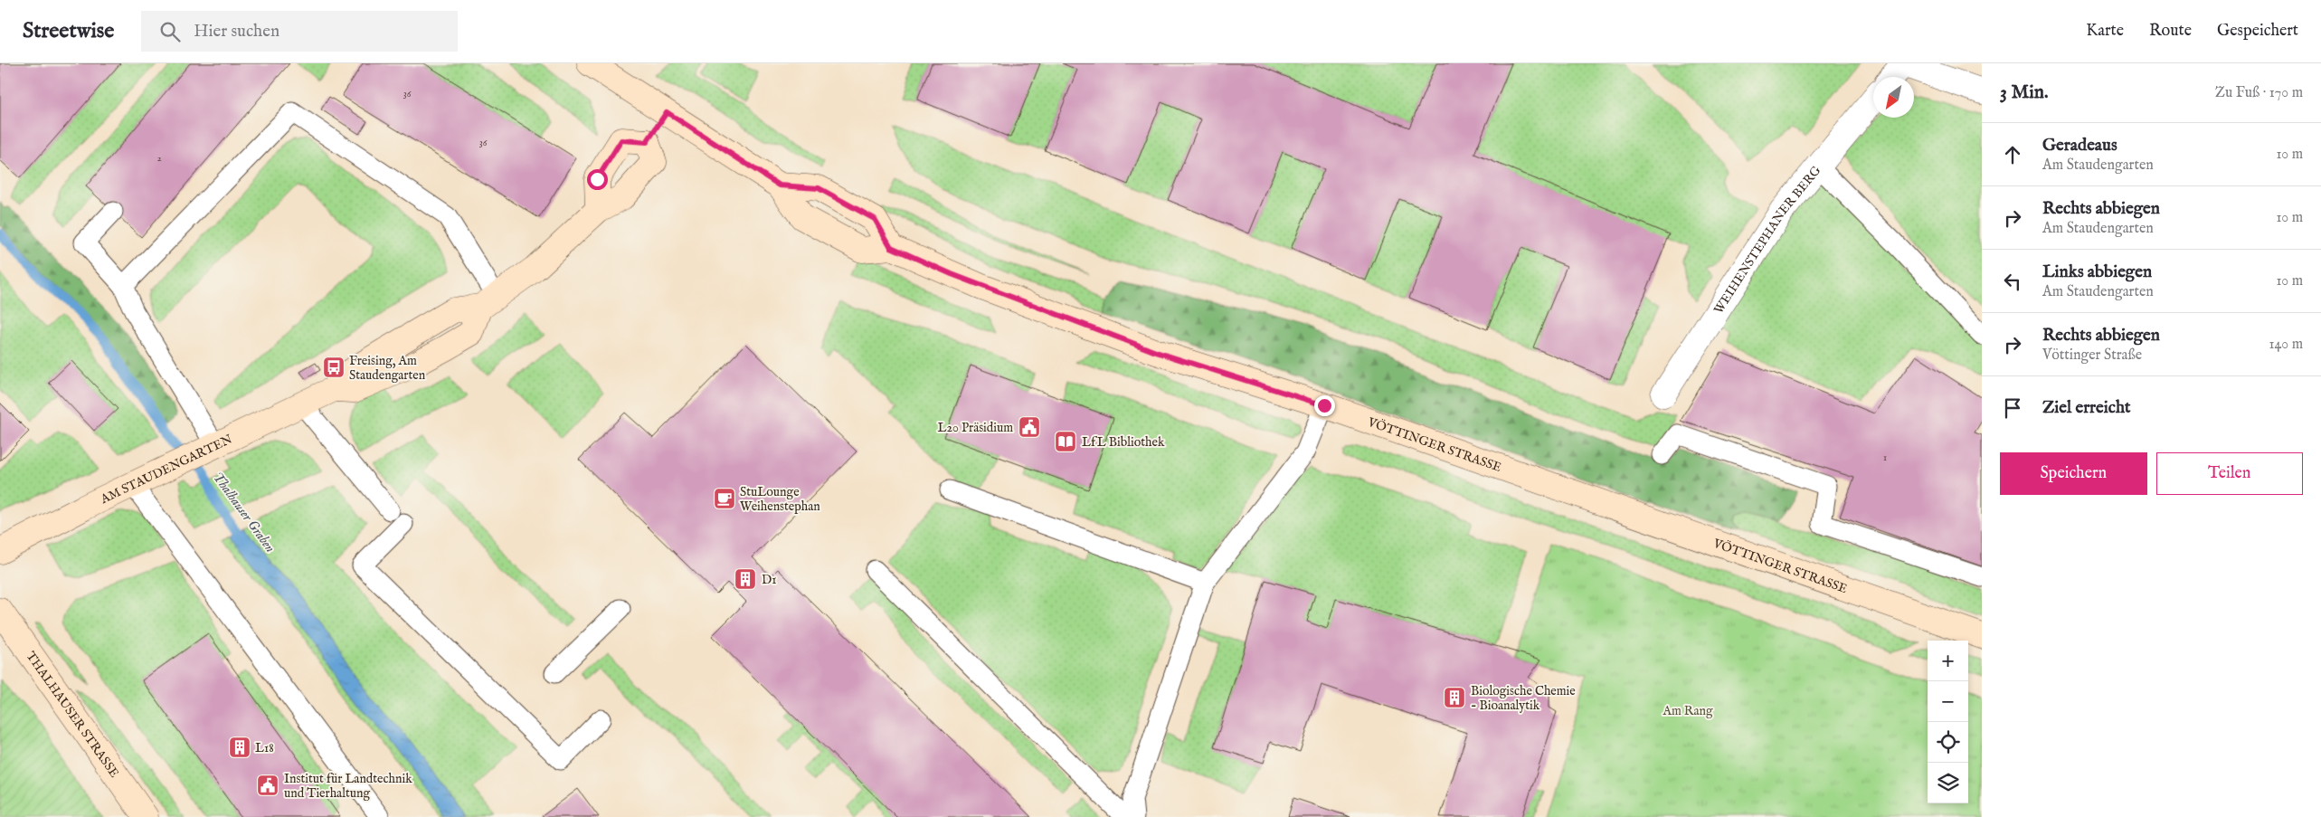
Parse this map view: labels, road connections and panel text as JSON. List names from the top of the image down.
{
  "streets": {
    "main road": ["VÖTTINGER STRASSE", "AM STAUDENGARTEN", "THALHAUSER STRASSE"],
    "street": ["WEIHENSTEPHANER BERG"]
  },
  "water": ["Thalhauser Graben"],
  "parks": ["Am Rang"],
  "places": {
    "bus stop": ["Freising, Am Staudengarten"],
    "public building": ["L20 Präsidium", "Institut für Landtechnik und Tierhaltung"],
    "library": ["LfL Bibliothek"],
    "cafe": ["StuLounge Weihenstephan"],
    "building": ["D1", "Biologische Chemie - Bioanalytik", "L18"]
  },
  "house_numbers": [
    "36",
    "36",
    "2",
    "1"
  ],
  "north": "bottom left",
  "page": {
    "header": "Streetwise",
    "search": "Hier suchen",
    "nav": ["Karte", "Route", "Gespeichert"],
    "heading": ["3 Min.", "Zu Fuß · 170 m"],
    "list": [
      ["Geradeaus", "Am Staudengarten", "10 m"],
      ["Rechts abbiegen", "Am Staudengarten", "10 m"],
      ["Links abbiegen", "Am Staudengarten", "10 m"],
      ["Rechts abbiegen", "Vöttinger Straße", "140 m"],
      "Ziel erreicht"
    ],
    "buttons": ["Speichern", "Teilen"],
    "map_buttons": ["+", "−"]
  }
}
